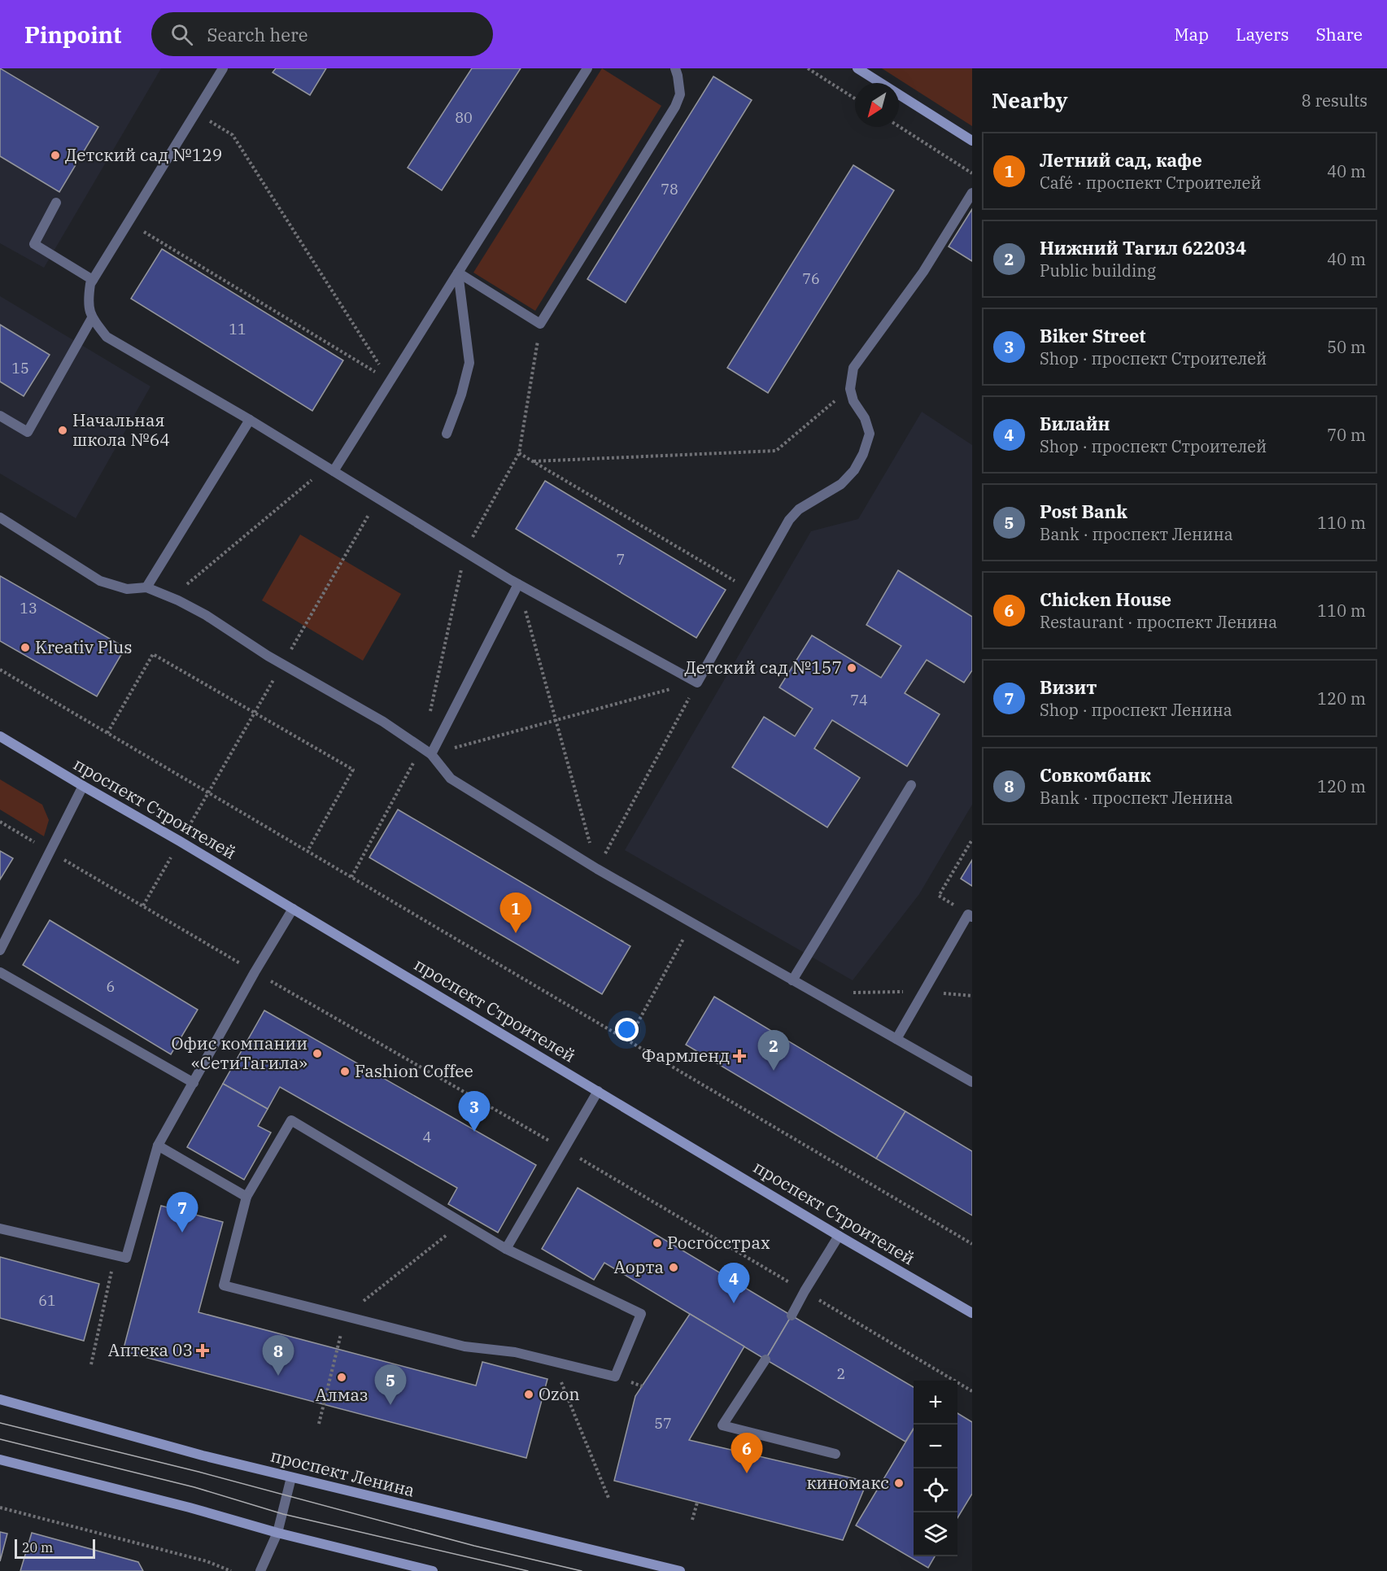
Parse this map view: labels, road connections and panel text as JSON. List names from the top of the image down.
{
  "streets": {
    "main road": ["проспект Строителей", "проспект Ленина"]
  },
  "places": {
    "other": [
      "Детский сад №129",
      "Начальная школа №64",
      "Kreativ Plus",
      "Детский сад №157",
      "Офис компании «СетиТагила»",
      "Fashion Coffee",
      "Росгосстрах",
      "Аорта",
      "Алмаз",
      "Ozon",
      "киномакс"
    ],
    "health": ["Фармленд", "Аптека 03"]
  },
  "house_numbers": [
    "80",
    "78",
    "76",
    "11",
    "15",
    "7",
    "13",
    "74",
    "6",
    "4",
    "61",
    "2",
    "57"
  ],
  "scale_bar": "20 m",
  "north": "bottom left",
  "page": {
    "header": "Pinpoint",
    "search": "Search here",
    "nav": ["Map", "Layers", "Share"],
    "heading": ["Nearby", "8 results"],
    "list": [
      {
        "mark": "1",
        "name": "Летний сад, кафе",
        "note": "Café · проспект Строителей",
        "value": "40 m"
      },
      {
        "mark": "2",
        "name": "Нижний Тагил 622034",
        "note": "Public building",
        "value": "40 m"
      },
      {
        "mark": "3",
        "name": "Biker Street",
        "note": "Shop · проспект Строителей",
        "value": "50 m"
      },
      {
        "mark": "4",
        "name": "Билайн",
        "note": "Shop · проспект Строителей",
        "value": "70 m"
      },
      {
        "mark": "5",
        "name": "Post Bank",
        "note": "Bank · проспект Ленина",
        "value": "110 m"
      },
      {
        "mark": "6",
        "name": "Chicken House",
        "note": "Restaurant · проспект Ленина",
        "value": "110 m"
      },
      {
        "mark": "7",
        "name": "Визит",
        "note": "Shop · проспект Ленина",
        "value": "120 m"
      },
      {
        "mark": "8",
        "name": "Совкомбанк",
        "note": "Bank · проспект Ленина",
        "value": "120 m"
      }
    ],
    "pins": [
      "1",
      "2",
      "3",
      "7",
      "4",
      "8",
      "5",
      "6"
    ],
    "map_buttons": ["+", "−"],
    "scale": "20 m"
  }
}
